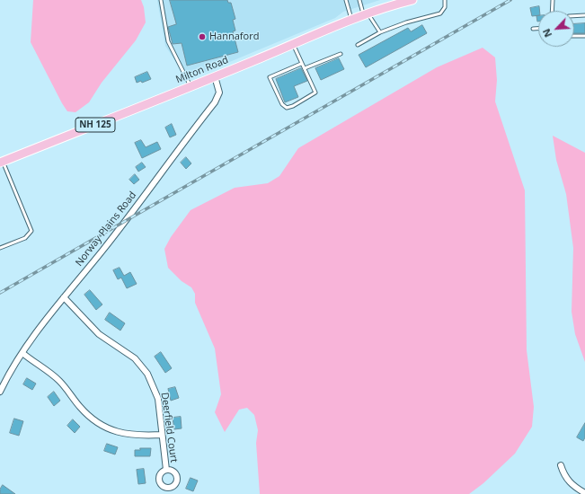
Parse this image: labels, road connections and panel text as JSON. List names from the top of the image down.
{
  "streets": {
    "main road": ["Milton Road", "NH 125"],
    "street": ["Norway Plains Road", "Deerfield Court"]
  },
  "crossings": [
    ["Milton Road", "Norway Plains Road"],
    ["Norway Plains Road", "Deerfield Court"]
  ],
  "places": ["Hannaford"],
  "north": "bottom left"
}
